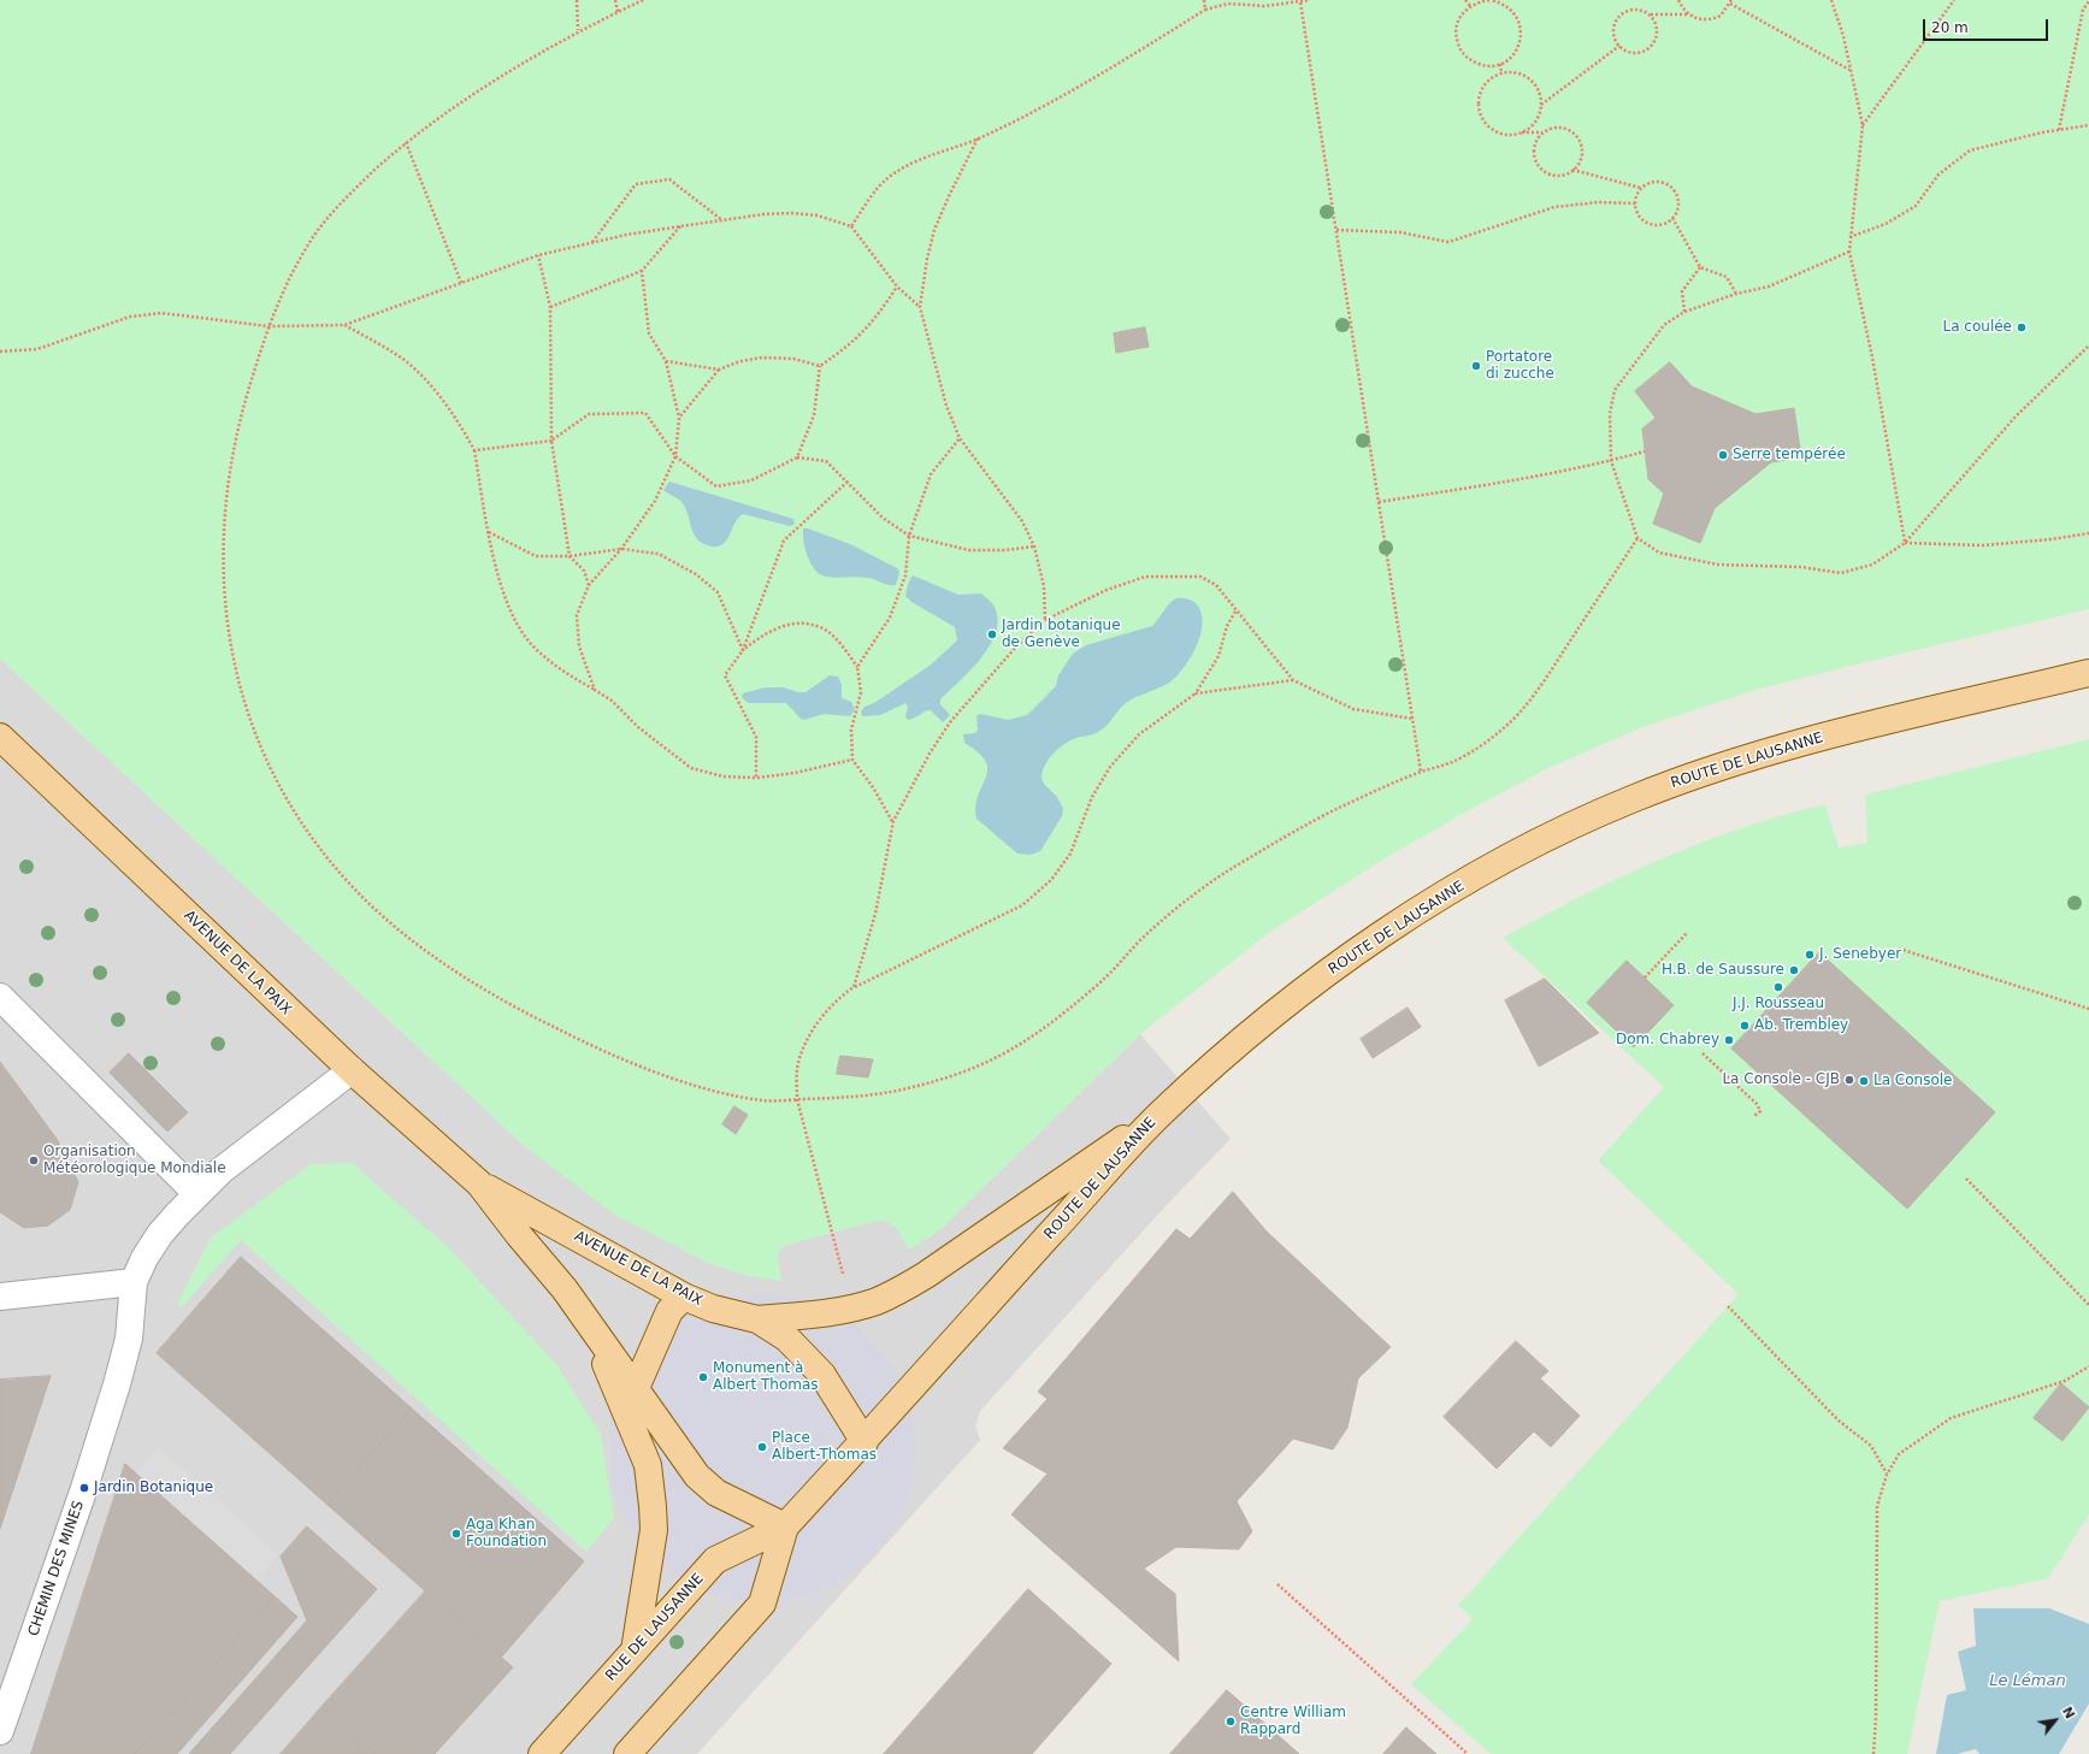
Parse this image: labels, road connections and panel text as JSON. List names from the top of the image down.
{
  "streets": {
    "main road": ["ROUTE DE LAUSANNE", "AVENUE DE LA PAIX", "RUE DE LAUSANNE"],
    "street": ["CHEMIN DES MINES"]
  },
  "crossings": [
    ["ROUTE DE LAUSANNE", "AVENUE DE LA PAIX"],
    ["ROUTE DE LAUSANNE", "RUE DE LAUSANNE"],
    ["AVENUE DE LA PAIX", "CHEMIN DES MINES"],
    ["AVENUE DE LA PAIX", "RUE DE LAUSANNE"]
  ],
  "water": ["Le Léman"],
  "places": [
    "La coulée",
    "Portatore di zucche",
    "Serre tempérée",
    "Jardin botanique de Genève",
    "J. Senebyer",
    "H.B. de Saussure",
    "J.J. Rousseau",
    "Ab. Trembley",
    "Dom. Chabrey",
    "La Console - CJB",
    "La Console",
    "Organisation Météorologique Mondiale",
    "Monument à Albert Thomas",
    "Place Albert-Thomas",
    "Jardin Botanique",
    "Aga Khan Foundation",
    "Centre William Rappard"
  ],
  "scale_bar": "20 m",
  "north": "top right"
}
